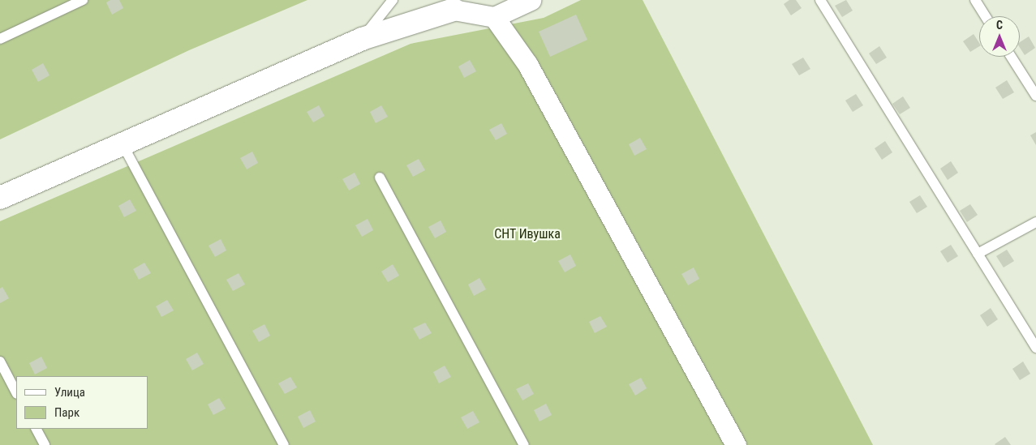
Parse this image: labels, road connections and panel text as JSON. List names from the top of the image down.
{
  "parks": ["СНТ Ивушка"],
  "legend": ["Улица", "Парк"],
  "north": "top"
}
